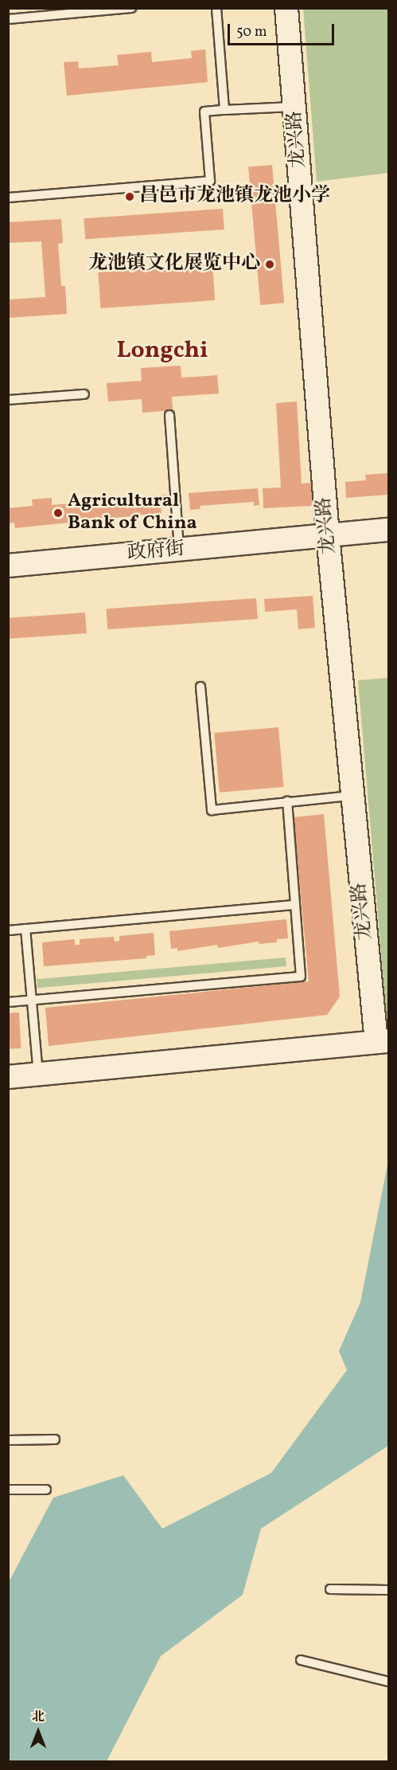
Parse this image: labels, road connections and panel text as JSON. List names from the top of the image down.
{
  "streets": {
    "street": ["龙兴路", "政府街"]
  },
  "crossings": [
    ["龙兴路", "政府街"]
  ],
  "districts": ["Longchi"],
  "places": ["昌邑市龙池镇龙池小学", "龙池镇文化展览中心", "Agricultural Bank of China"],
  "scale_bar": "50 m",
  "north": "top"
}
